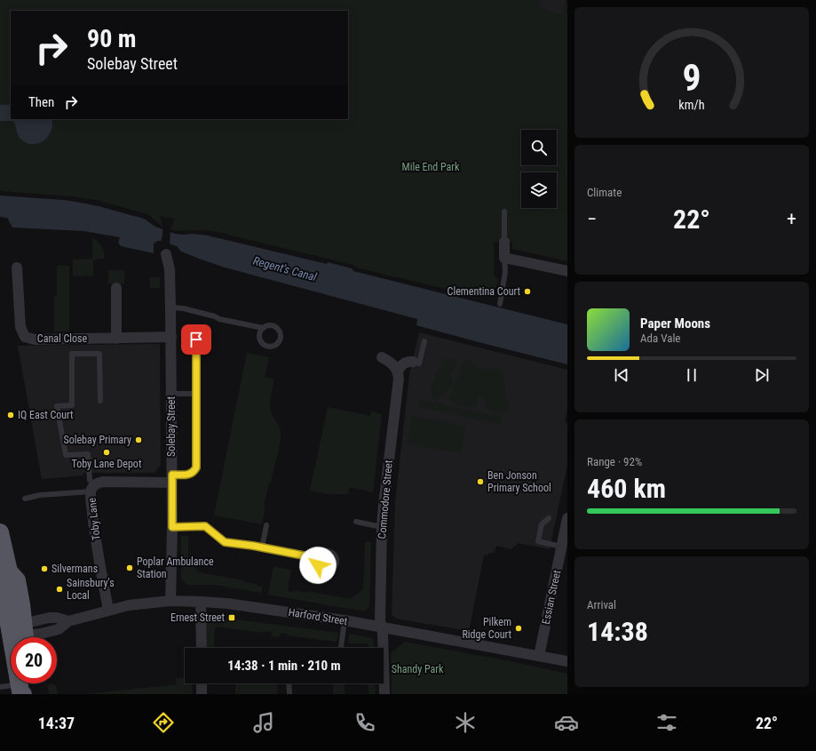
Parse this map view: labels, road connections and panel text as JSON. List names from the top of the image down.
{
  "streets": {
    "street": [
      "Canal Close",
      "Solebay Street",
      "Commodore Street",
      "Toby Lane",
      "Essian Street",
      "Harford Street"
    ]
  },
  "crossings": [
    ["Canal Close", "Solebay Street"],
    ["Solebay Street", "Toby Lane"],
    ["Solebay Street", "Harford Street"],
    ["Commodore Street", "Harford Street"],
    ["Toby Lane", "Harford Street"],
    ["Essian Street", "Harford Street"]
  ],
  "water": ["Regent's Canal"],
  "parks": ["Mile End Park", "Shandy Park"],
  "places": {
    "other": [
      "Clementina Court",
      "IQ East Court",
      "Solebay Primary",
      "Toby Lane Depot",
      "Ben Jonson Primary School",
      "Poplar Ambulance Station",
      "Silvermans",
      "Sainsbury's Local",
      "Pilkem Ridge Court"
    ],
    "transit": ["Ernest Street"]
  },
  "page": {
    "turn": ["90 m", "Solebay Street"],
    "then": "Then",
    "tile": [
      "Climate",
      ["Range · 92%", "460 km"],
      ["Arrival", "14:38"]
    ],
    "heat": ["−", "22°", "+"],
    "song": ["Paper Moons", "Ada Vale"],
    "limit": "20",
    "trip": "14:38 · 1 min · 210 m",
    "tabs": ["14:37", "22°"],
    "gauge": ["9", "km/h"]
  }
}
